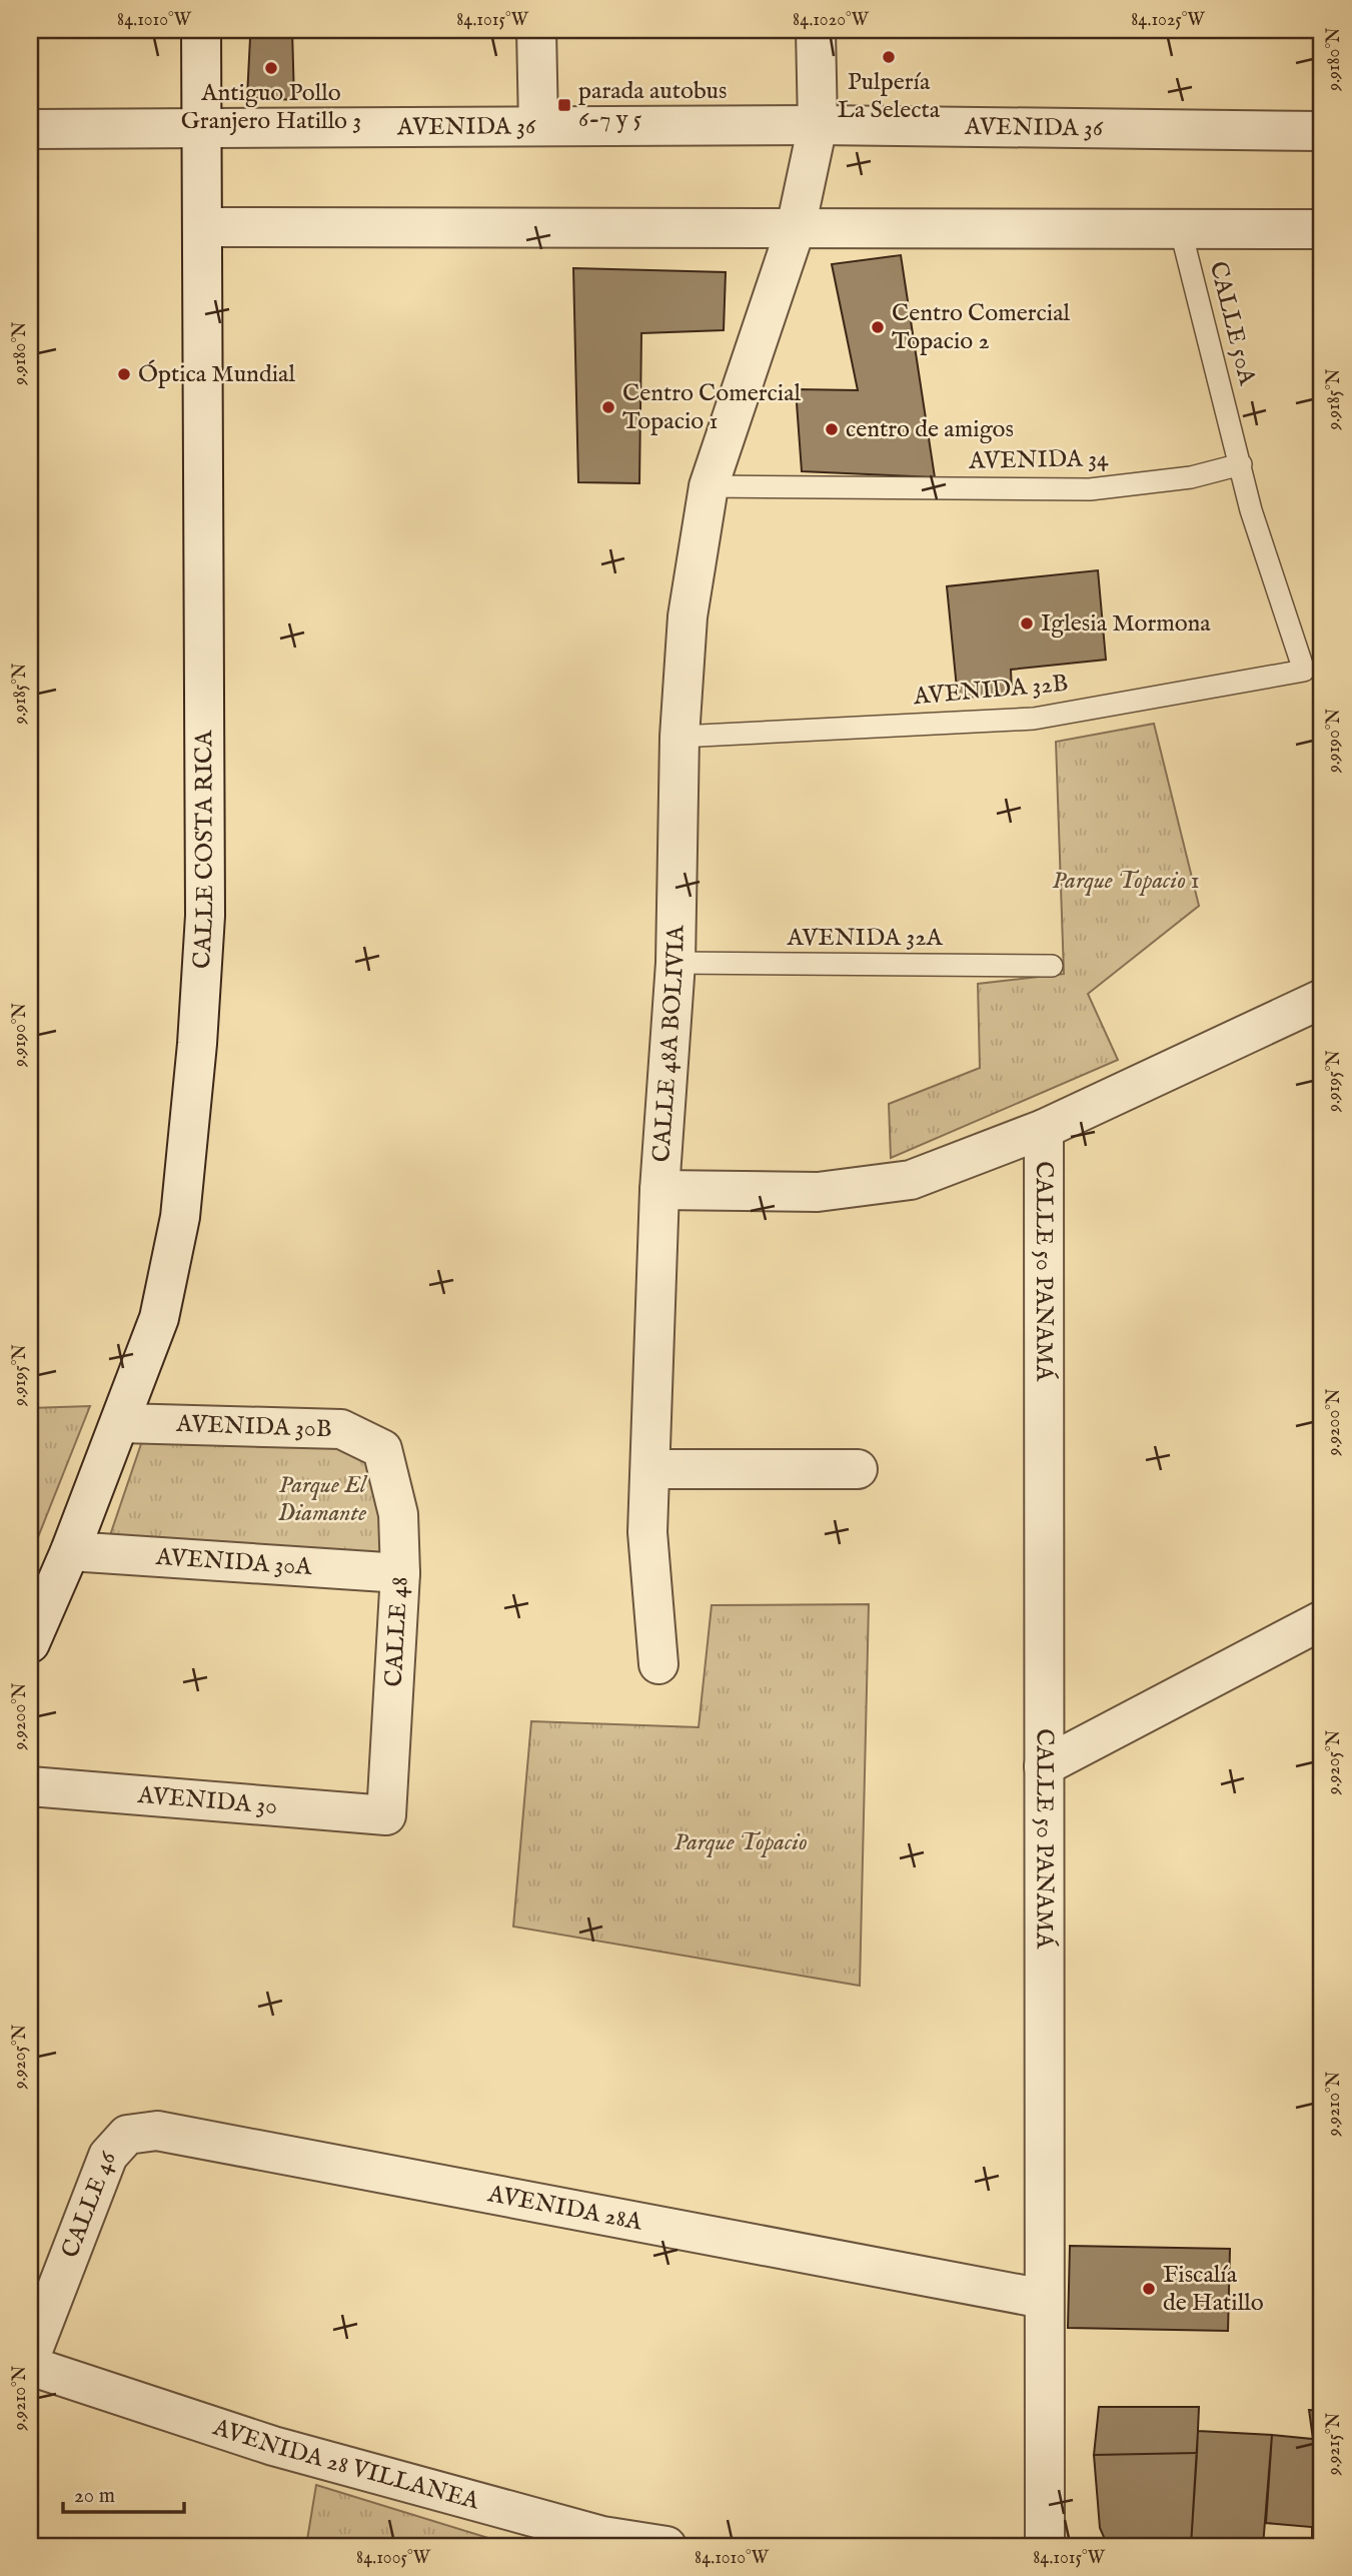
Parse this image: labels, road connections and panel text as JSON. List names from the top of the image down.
{
  "streets": {
    "street": [
      "AVENIDA 36",
      "CALLE COSTA RICA",
      "CALLE 48A BOLIVIA",
      "CALLE 50 PANAMÁ",
      "AVENIDA 30B",
      "AVENIDA 30A",
      "CALLE 48",
      "AVENIDA 30",
      "CALLE 46",
      "AVENIDA 28A",
      "AVENIDA 28 VILLANEA"
    ],
    "lane": [
      "CALLE 50A",
      "AVENIDA 34",
      "AVENIDA 32B",
      "AVENIDA 32A"
    ]
  },
  "crossings": [
    ["AVENIDA 36", "CALLE COSTA RICA"],
    ["AVENIDA 36", "CALLE 48A BOLIVIA"],
    ["CALLE 50A", "AVENIDA 34"],
    ["CALLE 50A", "AVENIDA 32B"],
    ["AVENIDA 34", "CALLE 48A BOLIVIA"],
    ["AVENIDA 32B", "CALLE 48A BOLIVIA"],
    ["CALLE COSTA RICA", "AVENIDA 30B"],
    ["CALLE COSTA RICA", "AVENIDA 30A"],
    ["AVENIDA 32A", "CALLE 48A BOLIVIA"],
    ["CALLE 50 PANAMÁ", "AVENIDA 28A"],
    ["AVENIDA 30B", "CALLE 48"],
    ["AVENIDA 30A", "CALLE 48"],
    ["CALLE 48", "AVENIDA 30"],
    ["CALLE 46", "AVENIDA 28A"]
  ],
  "parks": ["Parque Topacio 1", "Parque El Diamante", "Parque Topacio"],
  "places": {
    "other": [
      "Pulpería La Selecta",
      "Antiguo Pollo Granjero Hatillo 3",
      "Centro Comercial Topacio 2",
      "Óptica Mundial",
      "Centro Comercial Topacio 1",
      "centro de amigos",
      "Iglesia Mormona",
      "Fiscalía de Hatillo"
    ],
    "transit": ["parada autobus 6-7 y 5"]
  },
  "scale_bar": "20 m",
  "coordinates": [
    "84.1010°W",
    "84.1015°W",
    "84.1020°W",
    "84.1025°W",
    "9.9180°N",
    "9.9185°N",
    "9.9190°N",
    "9.9195°N",
    "9.9200°N",
    "9.9205°N",
    "9.9210°N",
    "9.9215°N",
    "84.1005°W"
  ]
}
